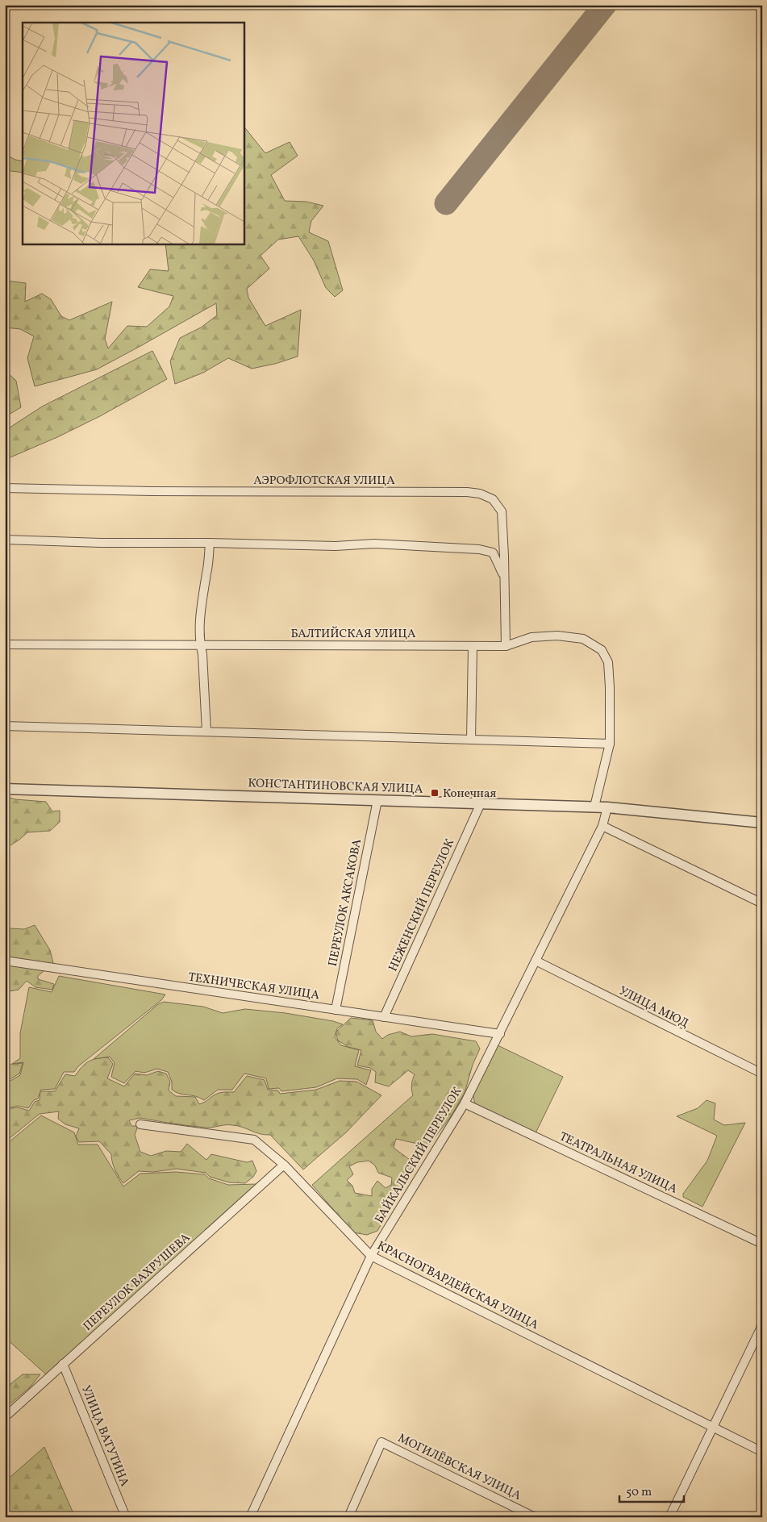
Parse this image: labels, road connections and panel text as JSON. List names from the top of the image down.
{
  "streets": {
    "street": [
      "АЭРОФЛОТСКАЯ УЛИЦА",
      "БАЛТИЙСКАЯ УЛИЦА",
      "КОНСТАНТИНОВСКАЯ УЛИЦА",
      "ПЕРЕУЛОК АКСАКОВА",
      "НЕЖЕНСКИЙ ПЕРЕУЛОК",
      "ТЕХНИЧЕСКАЯ УЛИЦА",
      "УЛИЦА МЮД",
      "БАЙКАЛЬСКИЙ ПЕРЕУЛОК",
      "ТЕАТРАЛЬНАЯ УЛИЦА",
      "ПЕРЕУЛОК ВАХРУШЕВА",
      "КРАСНОГВАРДЕЙСКАЯ УЛИЦА",
      "УЛИЦА ВАТУТИНА",
      "МОГИЛЁВСКАЯ УЛИЦА"
    ]
  },
  "crossings": [
    ["АЭРОФЛОТСКАЯ УЛИЦА", "БАЛТИЙСКАЯ УЛИЦА"],
    ["БАЛТИЙСКАЯ УЛИЦА", "КОНСТАНТИНОВСКАЯ УЛИЦА"],
    ["КОНСТАНТИНОВСКАЯ УЛИЦА", "ПЕРЕУЛОК АКСАКОВА"],
    ["КОНСТАНТИНОВСКАЯ УЛИЦА", "НЕЖЕНСКИЙ ПЕРЕУЛОК"],
    ["КОНСТАНТИНОВСКАЯ УЛИЦА", "БАЙКАЛЬСКИЙ ПЕРЕУЛОК"],
    ["ПЕРЕУЛОК АКСАКОВА", "ТЕХНИЧЕСКАЯ УЛИЦА"],
    ["НЕЖЕНСКИЙ ПЕРЕУЛОК", "ТЕХНИЧЕСКАЯ УЛИЦА"],
    ["ТЕХНИЧЕСКАЯ УЛИЦА", "БАЙКАЛЬСКИЙ ПЕРЕУЛОК"],
    ["УЛИЦА МЮД", "БАЙКАЛЬСКИЙ ПЕРЕУЛОК"],
    ["БАЙКАЛЬСКИЙ ПЕРЕУЛОК", "ТЕАТРАЛЬНАЯ УЛИЦА"],
    ["БАЙКАЛЬСКИЙ ПЕРЕУЛОК", "КРАСНОГВАРДЕЙСКАЯ УЛИЦА"],
    ["ПЕРЕУЛОК ВАХРУШЕВА", "КРАСНОГВАРДЕЙСКАЯ УЛИЦА"],
    ["ПЕРЕУЛОК ВАХРУШЕВА", "УЛИЦА ВАТУТИНА"]
  ],
  "places": {
    "transit": ["Конечная"]
  },
  "scale_bar": "50 m"
}
